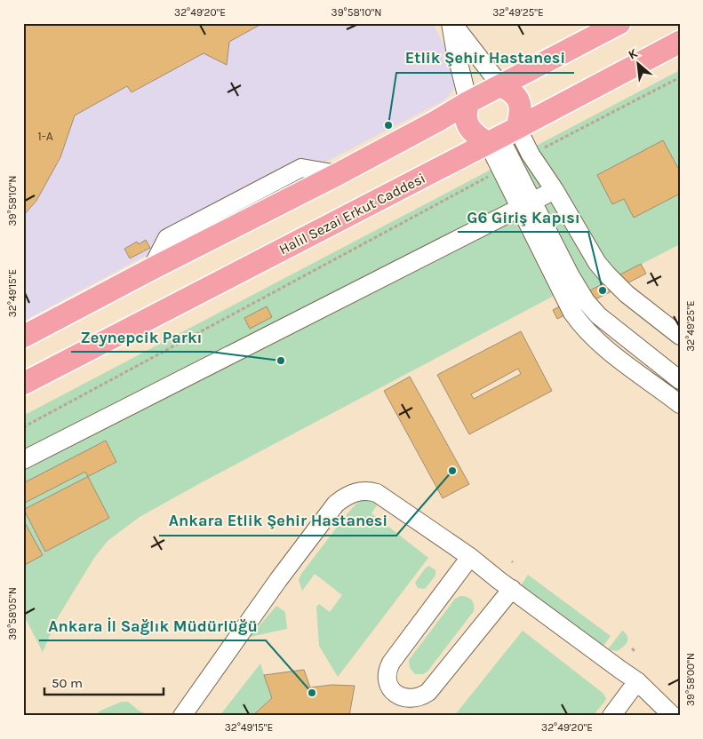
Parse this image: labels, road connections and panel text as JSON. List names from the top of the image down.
{
  "streets": {
    "main road": ["Halil Sezai Erkut Caddesi"]
  },
  "places": [
    "Etlik Şehir Hastanesi",
    "G6 Giriş Kapısı",
    "Zeynepcik Parkı",
    "Ankara Etlik Şehir Hastanesi",
    "Ankara İl Sağlık Müdürlüğü"
  ],
  "house_numbers": ["1-A"],
  "scale_bar": "50 m",
  "north": "top left",
  "coordinates": [
    "32°49'20\"E",
    "39°58'10\"N",
    "32°49'25\"E",
    "32°49'15\"E",
    "39°58'05\"N",
    "39°58'00\"N"
  ]
}
